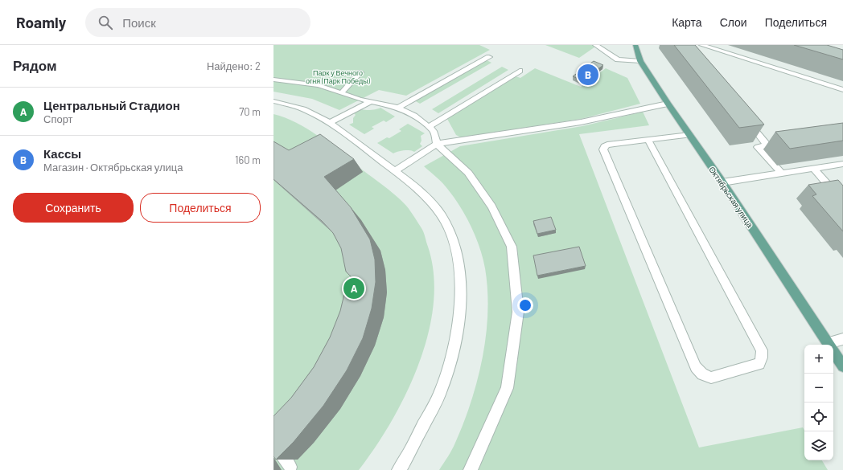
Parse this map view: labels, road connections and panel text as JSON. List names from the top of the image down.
{
  "streets": {
    "main road": ["Октябрьская улица"]
  },
  "parks": ["Парк у Вечного огня (Парк Победы)"],
  "page": {
    "header": "Roamly",
    "search": "Поиск",
    "nav": ["Карта", "Слои", "Поделиться"],
    "heading": ["Рядом", "Найдено: 2"],
    "pins": ["B", "A"],
    "list": [
      {
        "mark": "A",
        "name": "Центральный Стадион",
        "note": "Спорт",
        "value": "70 m"
      },
      {
        "mark": "B",
        "name": "Кассы",
        "note": "Магазин · Октябрьская улица",
        "value": "160 m"
      }
    ],
    "buttons": ["Сохранить", "Поделиться"],
    "map_buttons": ["+", "−"]
  }
}
